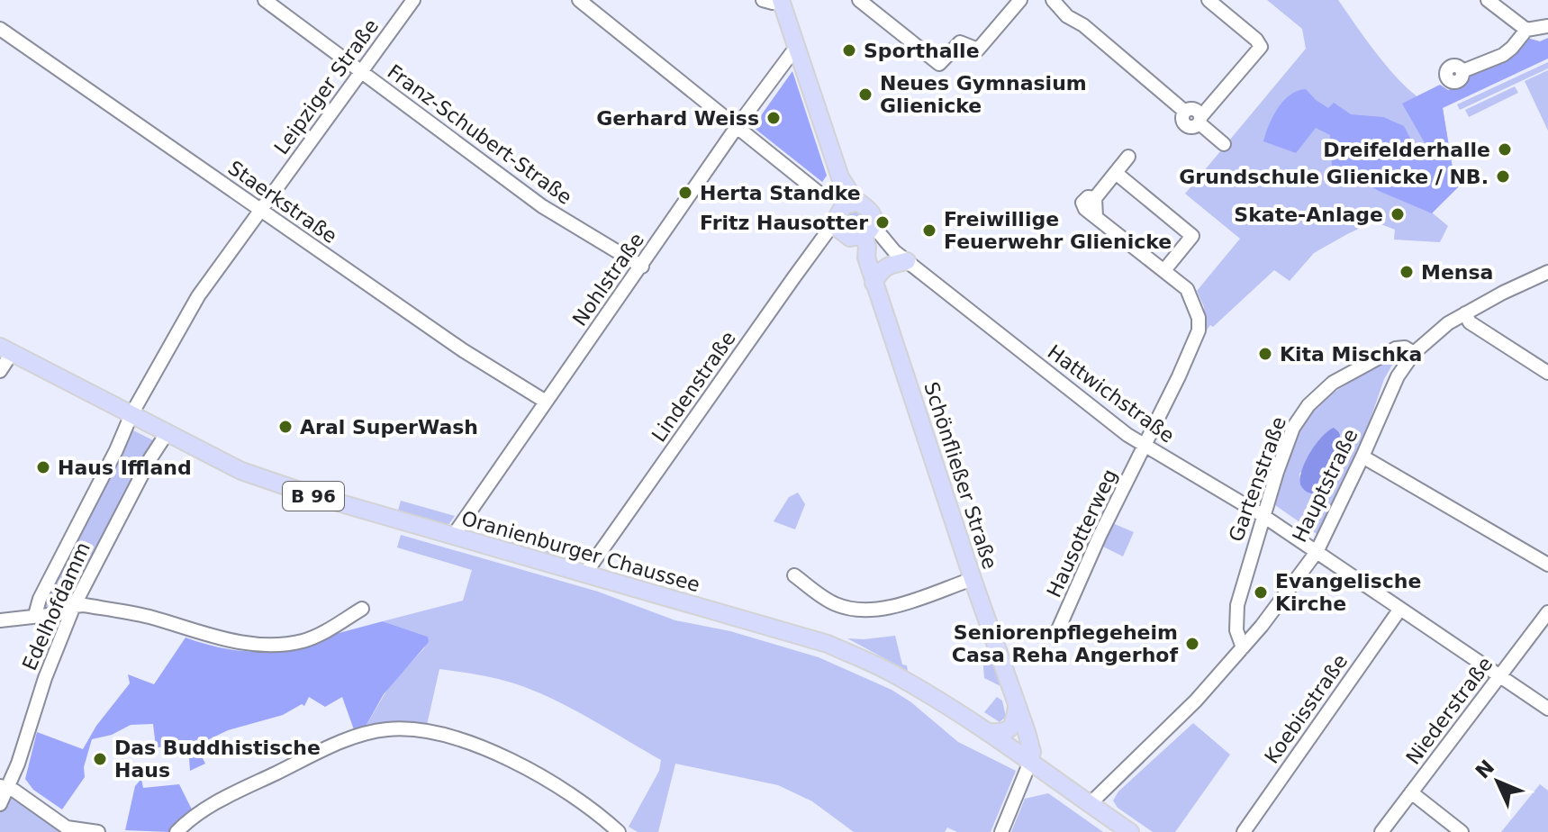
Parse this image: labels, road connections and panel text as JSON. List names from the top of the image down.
{
  "streets": {
    "main road": ["Schönfließer Straße", "B 96", "Oranienburger Chaussee"],
    "street": [
      "Leipziger Straße",
      "Franz-Schubert-Straße",
      "Staerkstraße",
      "Nohlstraße",
      "Lindenstraße",
      "Hattwichstraße",
      "Gartenstraße",
      "Hauptstraße",
      "Hausotterweg",
      "Edelhofdamm",
      "Koebisstraße",
      "Niederstraße"
    ]
  },
  "crossings": [
    ["Leipziger Straße", "Franz-Schubert-Straße"],
    ["Leipziger Straße", "Staerkstraße"],
    ["Leipziger Straße", "Oranienburger Chaussee"],
    ["Leipziger Straße", "Edelhofdamm"],
    ["Franz-Schubert-Straße", "Nohlstraße"],
    ["Staerkstraße", "Nohlstraße"],
    ["Nohlstraße", "Oranienburger Chaussee"],
    ["Lindenstraße", "Hattwichstraße"],
    ["Lindenstraße", "Schönfließer Straße"],
    ["Lindenstraße", "Oranienburger Chaussee"],
    ["Hattwichstraße", "Schönfließer Straße"],
    ["Hattwichstraße", "Gartenstraße"],
    ["Hattwichstraße", "Hauptstraße"],
    ["Hattwichstraße", "Hausotterweg"],
    ["Hattwichstraße", "Koebisstraße"],
    ["Hattwichstraße", "Niederstraße"],
    ["Schönfließer Straße", "Oranienburger Chaussee"],
    ["Gartenstraße", "Hauptstraße"],
    ["Hauptstraße", "Oranienburger Chaussee"],
    ["Oranienburger Chaussee", "Edelhofdamm"]
  ],
  "places": [
    "Sporthalle",
    "Neues Gymnasium Glienicke",
    "Gerhard Weiss",
    "Dreifelderhalle",
    "Grundschule Glienicke / NB.",
    "Herta Standke",
    "Skate-Anlage",
    "Fritz Hausotter",
    "Freiwillige Feuerwehr Glienicke",
    "Mensa",
    "Kita Mischka",
    "Aral SuperWash",
    "Haus Iffland",
    "Evangelische Kirche",
    "Seniorenpflegeheim Casa Reha Angerhof",
    "Das Buddhistische Haus"
  ],
  "north": "top left"
}
